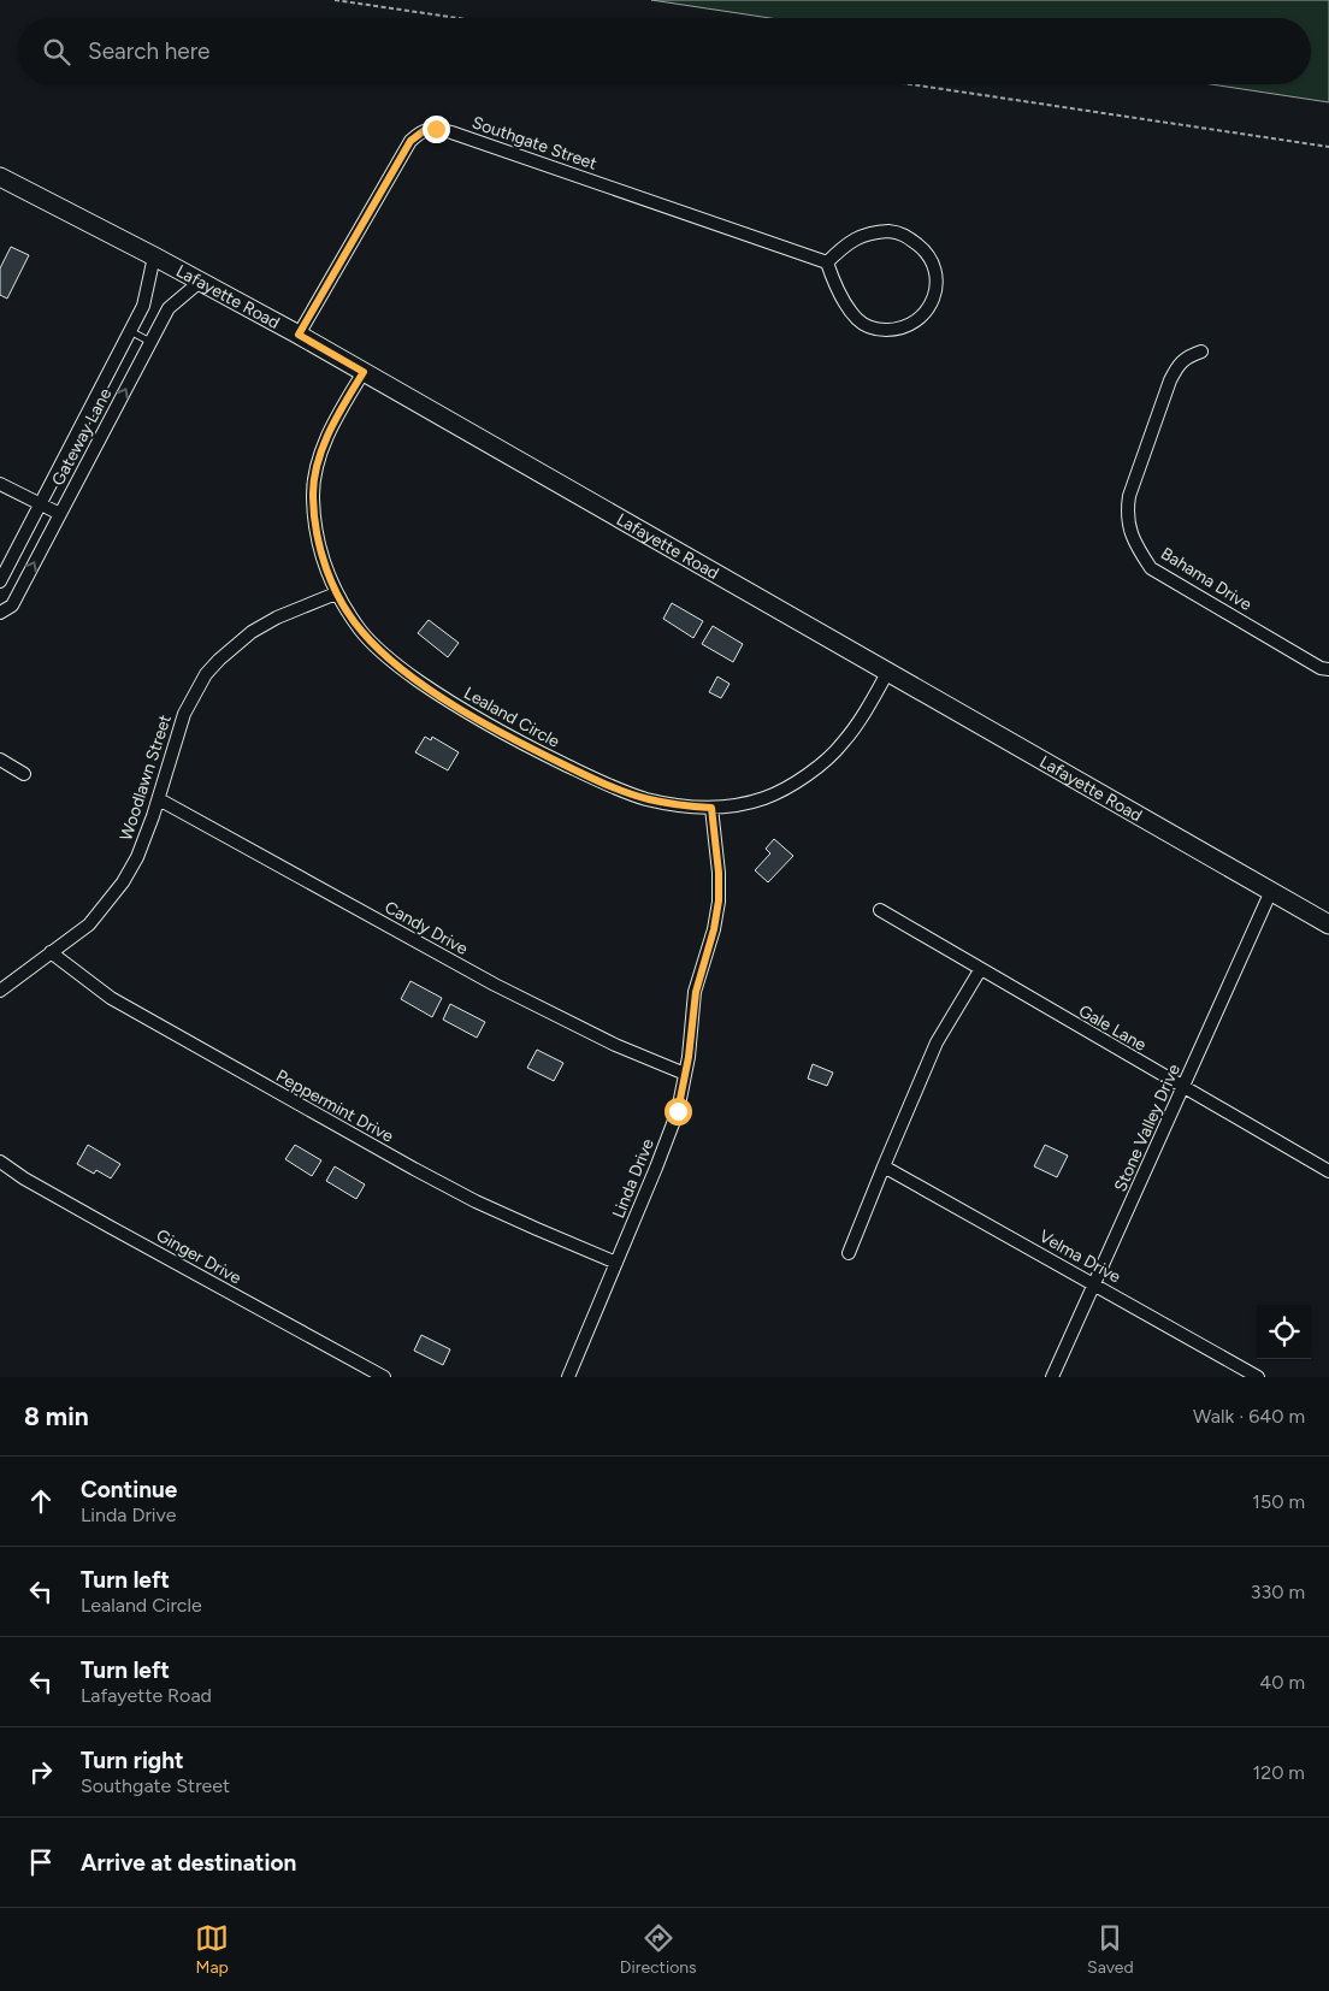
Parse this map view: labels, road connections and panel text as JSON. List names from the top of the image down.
{
  "streets": {
    "main road": ["Lafayette Road"],
    "street": [
      "Southgate Street",
      "Gateway Lane",
      "Bahama Drive",
      "Lealand Circle",
      "Woodlawn Street",
      "Candy Drive",
      "Gale Lane",
      "Peppermint Drive",
      "Stone Valley Drive",
      "Linda Drive",
      "Ginger Drive",
      "Velma Drive"
    ]
  },
  "crossings": [
    ["Southgate Street", "Lafayette Road"],
    ["Lafayette Road", "Gateway Lane"],
    ["Lafayette Road", "Lealand Circle"],
    ["Lafayette Road", "Stone Valley Drive"],
    ["Lealand Circle", "Woodlawn Street"],
    ["Lealand Circle", "Linda Drive"],
    ["Woodlawn Street", "Candy Drive"],
    ["Woodlawn Street", "Peppermint Drive"],
    ["Candy Drive", "Linda Drive"],
    ["Gale Lane", "Stone Valley Drive"],
    ["Peppermint Drive", "Linda Drive"],
    ["Stone Valley Drive", "Velma Drive"]
  ],
  "page": {
    "search": "Search here",
    "heading": ["8 min", "Walk · 640 m"],
    "list": [
      ["Continue", "Linda Drive", "150 m"],
      ["Turn left", "Lealand Circle", "330 m"],
      ["Turn left", "Lafayette Road", "40 m"],
      ["Turn right", "Southgate Street", "120 m"],
      "Arrive at destination"
    ],
    "nav": ["Map", "Directions", "Saved"]
  }
}
